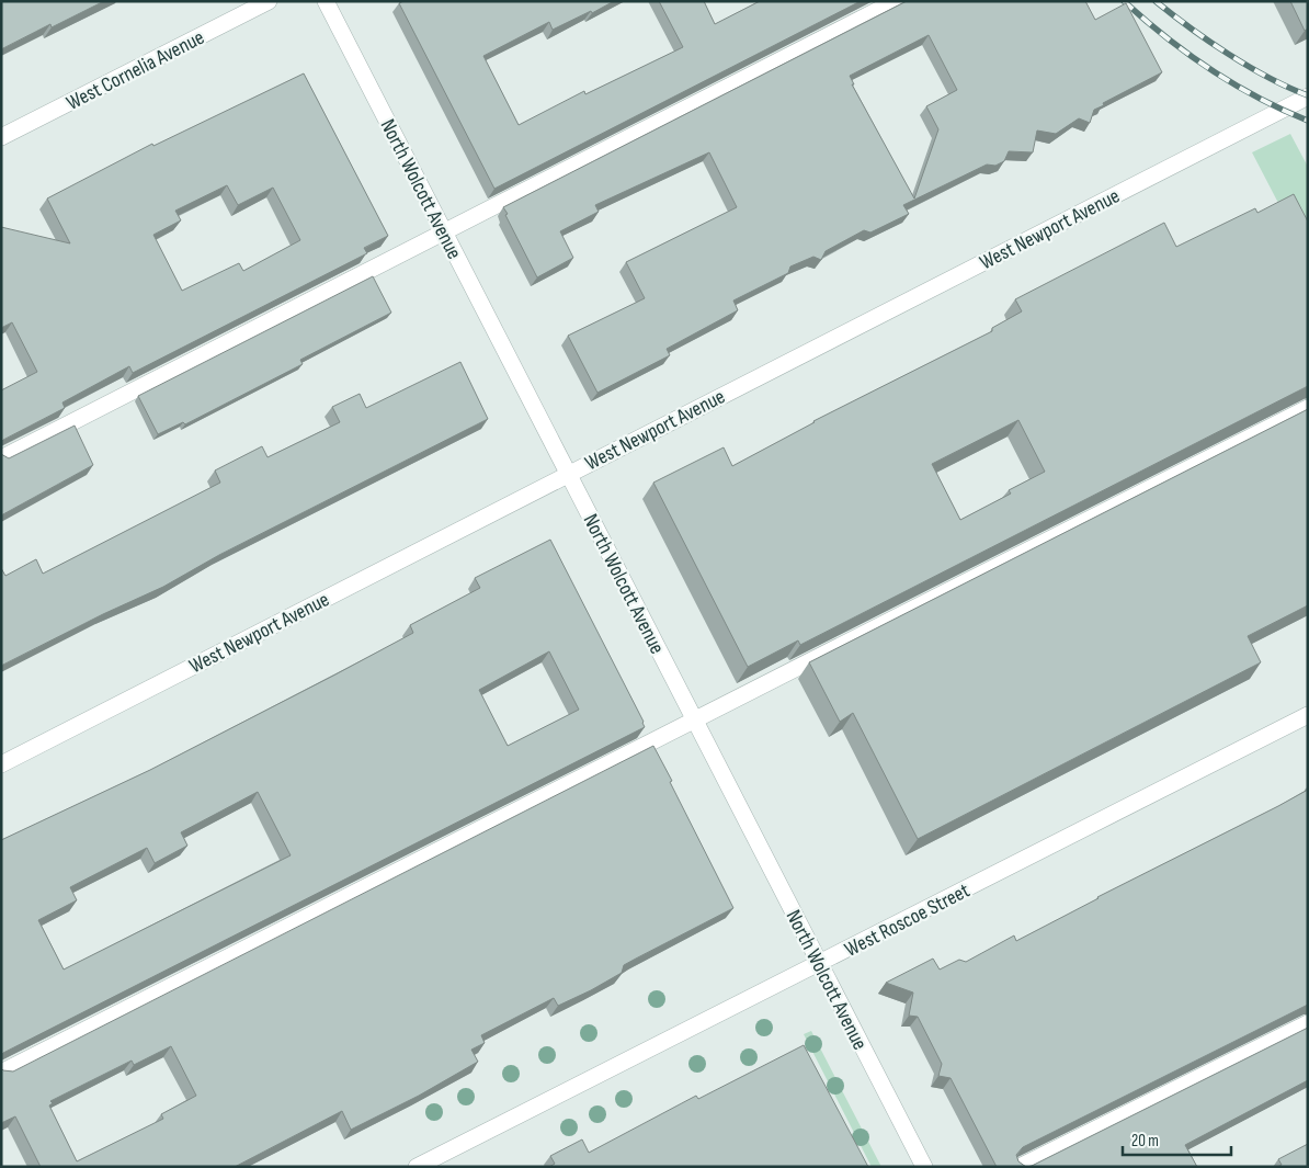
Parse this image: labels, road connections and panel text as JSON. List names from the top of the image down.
{
  "streets": {
    "street": [
      "West Cornelia Avenue",
      "North Wolcott Avenue",
      "West Newport Avenue",
      "West Roscoe Street"
    ]
  },
  "crossings": [
    ["North Wolcott Avenue", "West Newport Avenue"],
    ["North Wolcott Avenue", "West Roscoe Street"]
  ],
  "scale_bar": "20 m"
}
